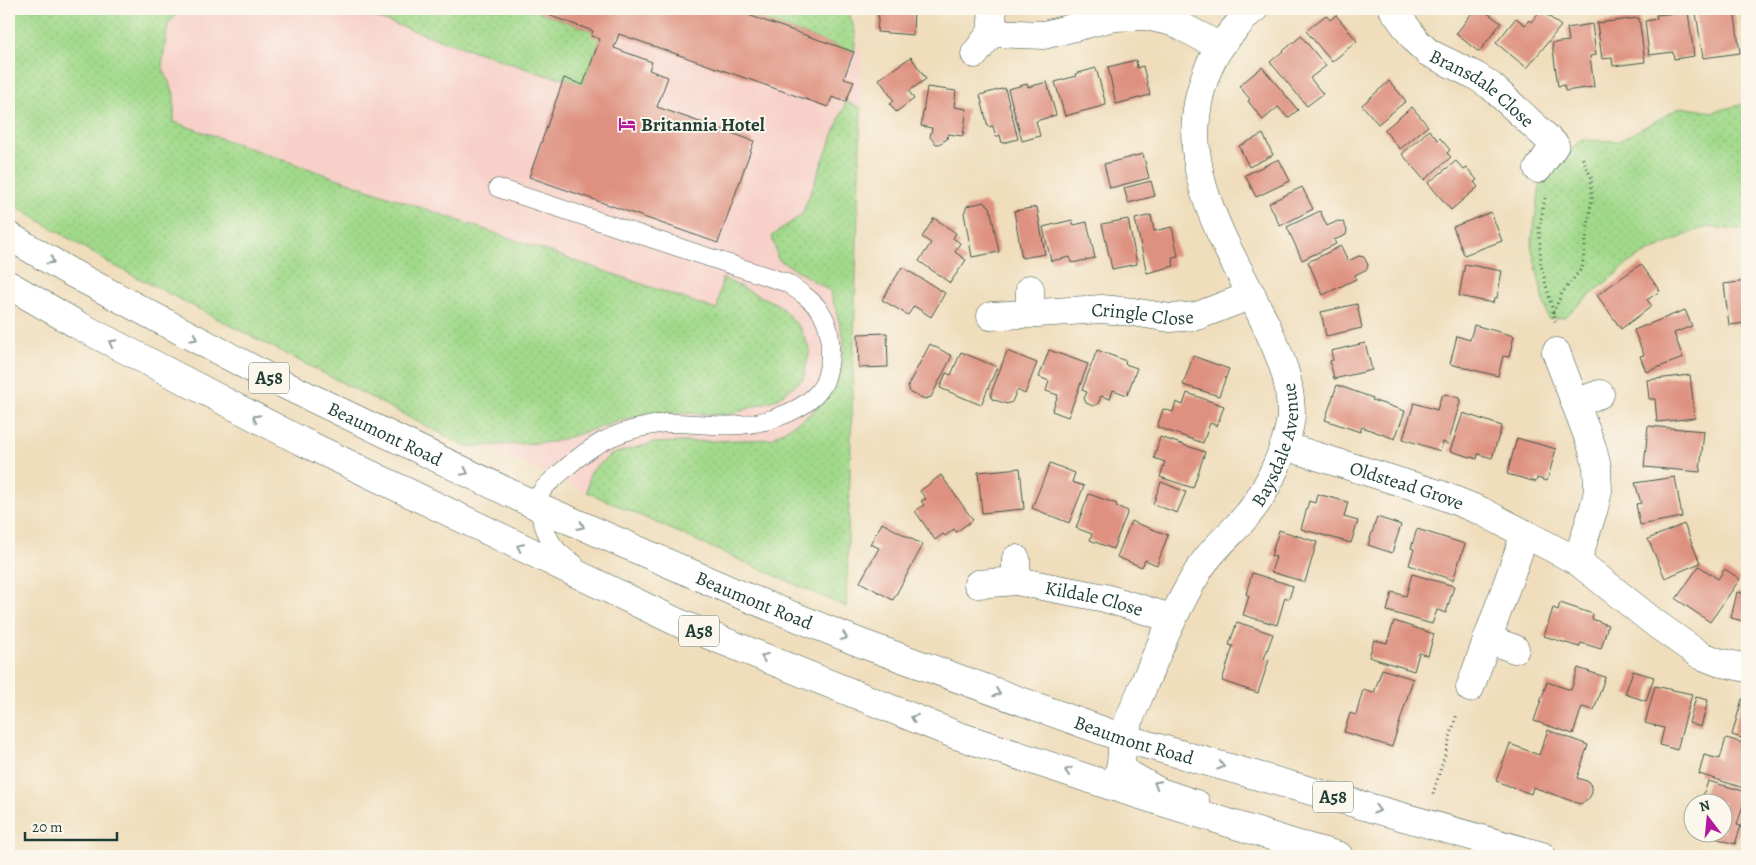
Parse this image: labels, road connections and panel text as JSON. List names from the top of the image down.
{
  "streets": {
    "main road": [
      "Bransdale Close",
      "Cringle Close",
      "A58",
      "Beaumont Road",
      "Baysdale Avenue",
      "Oldstead Grove",
      "Kildale Close"
    ]
  },
  "crossings": [
    ["Cringle Close", "Baysdale Avenue"],
    ["Beaumont Road", "Baysdale Avenue"],
    ["Baysdale Avenue", "Oldstead Grove"],
    ["Baysdale Avenue", "Kildale Close"]
  ],
  "places": {
    "hotel": ["Britannia Hotel"]
  },
  "scale_bar": "20 m",
  "north": "top"
}
